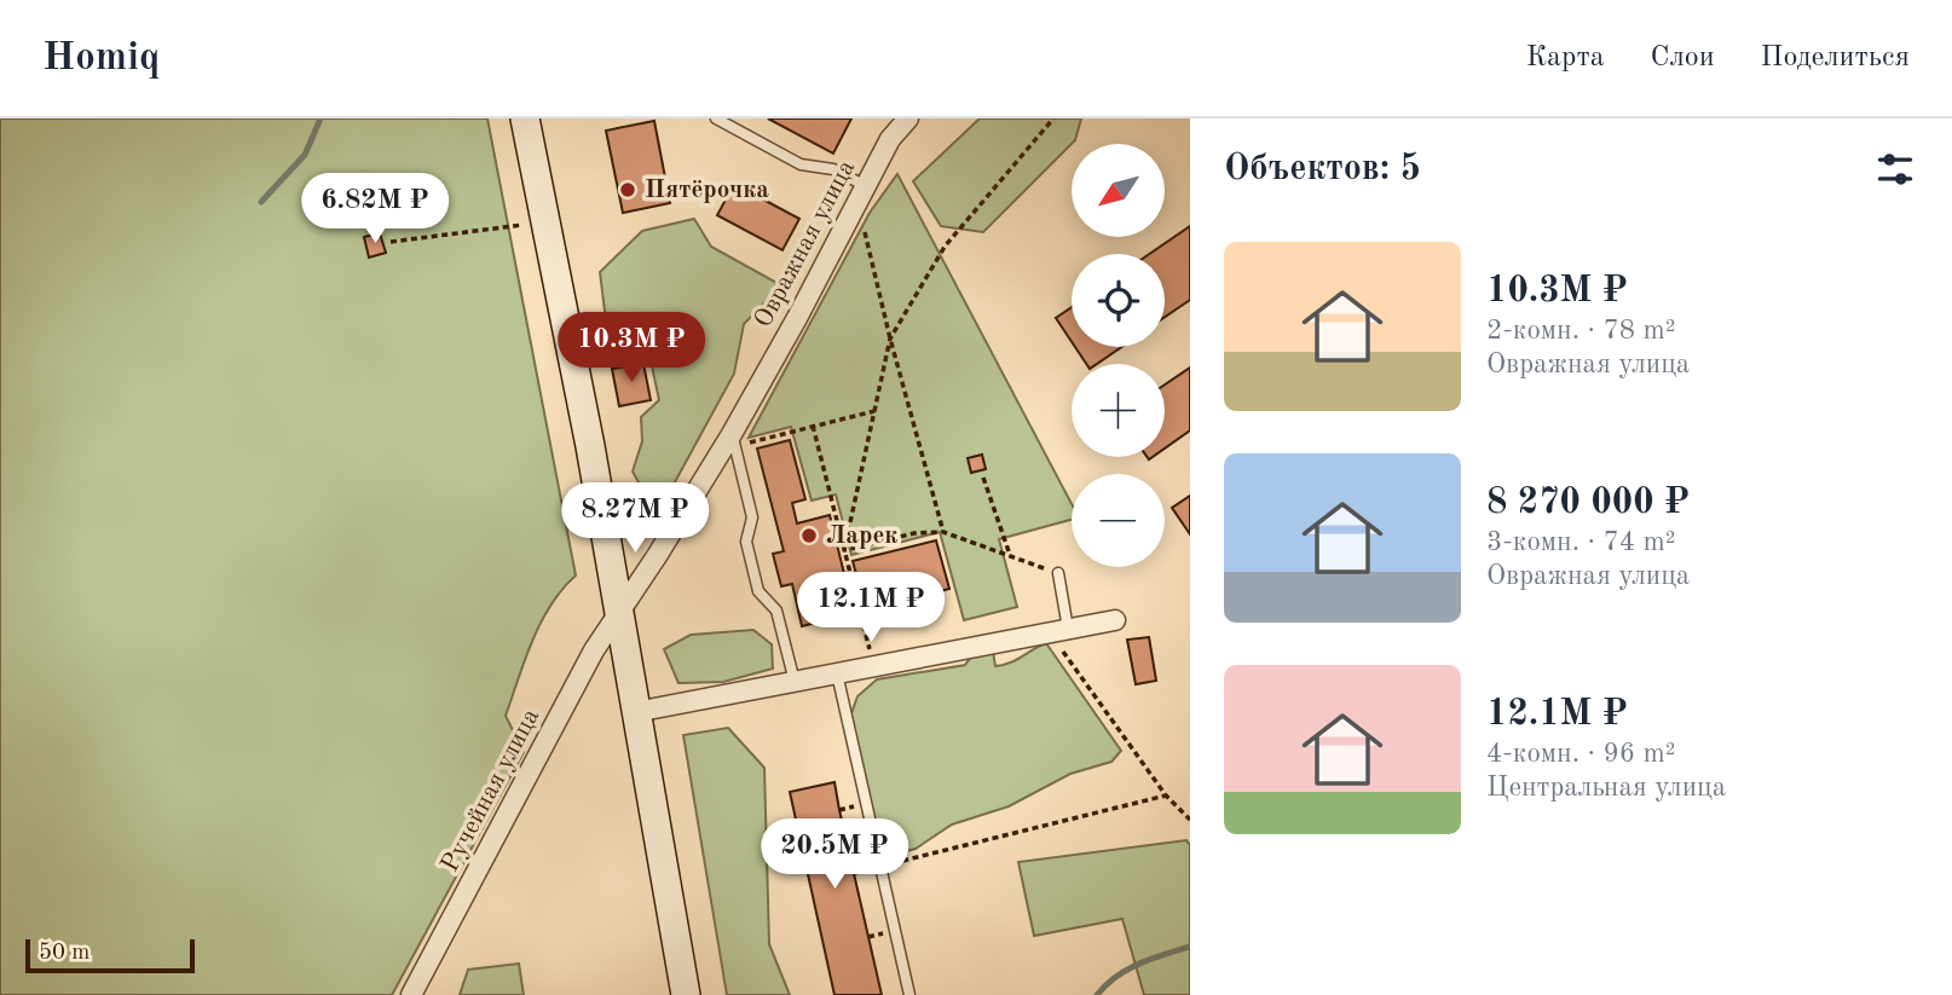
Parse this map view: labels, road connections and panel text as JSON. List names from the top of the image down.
{
  "streets": {
    "street": ["Овражная улица", "Ручейная улица"]
  },
  "crossings": [
    ["Овражная улица", "Ручейная улица"]
  ],
  "places": ["Пятёрочка", "Ларек"],
  "scale_bar": "50 m",
  "north": "bottom left",
  "page": {
    "header": "Homiq",
    "nav": ["Карта", "Слои", "Поделиться"],
    "heading": "Объектов: 5",
    "map_buttons": ["+", "−"],
    "price": [
      "6.82M ₽",
      "10.3M ₽",
      "8.27M ₽",
      "12.1M ₽",
      "20.5M ₽"
    ],
    "list": [
      {
        "name": "10.3M ₽",
        "note": "2-комн. · 78 m² · Овражная улица"
      },
      {
        "name": "8 270 000 ₽",
        "note": "3-комн. · 74 m² · Овражная улица"
      },
      {
        "name": "12.1M ₽",
        "note": "4-комн. · 96 m² · Центральная улица"
      }
    ],
    "scale": "50 m"
  }
}
